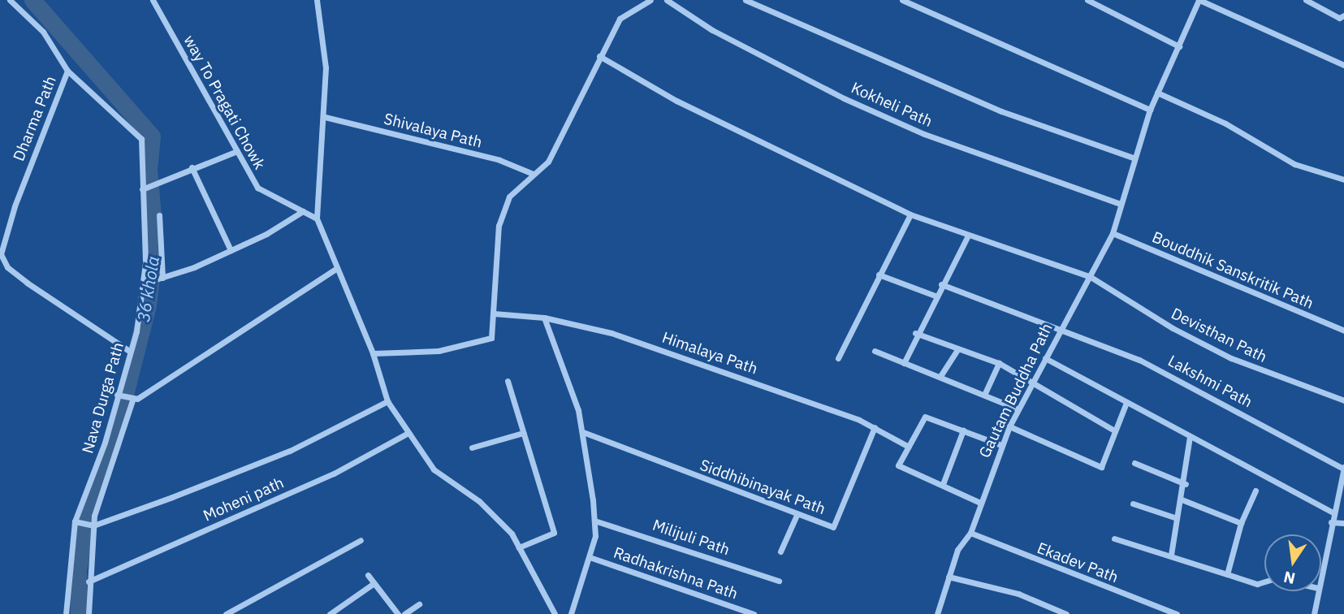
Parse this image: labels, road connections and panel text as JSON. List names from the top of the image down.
{
  "streets": {
    "street": [
      "way To Pragati Chowk",
      "Kokheli Path",
      "Dharma Path",
      "Shivalaya Path",
      "Bouddhik Sanskritik Path",
      "Devisthan Path",
      "Himalaya Path",
      "Lakshmi Path",
      "Gautam Buddha Path",
      "Nava Durga Path",
      "Siddhibinayak Path",
      "Moheni path",
      "Milijuli Path",
      "Ekadev Path",
      "Radhakrishna Path"
    ]
  },
  "crossings": [
    ["Kokheli Path", "Gautam Buddha Path"],
    ["Dharma Path", "Nava Durga Path"],
    ["Bouddhik Sanskritik Path", "Gautam Buddha Path"],
    ["Devisthan Path", "Gautam Buddha Path"],
    ["Himalaya Path", "Siddhibinayak Path"],
    ["Lakshmi Path", "Gautam Buddha Path"],
    ["Gautam Buddha Path", "Ekadev Path"]
  ],
  "water": ["36 khola"],
  "north": "bottom"
}
